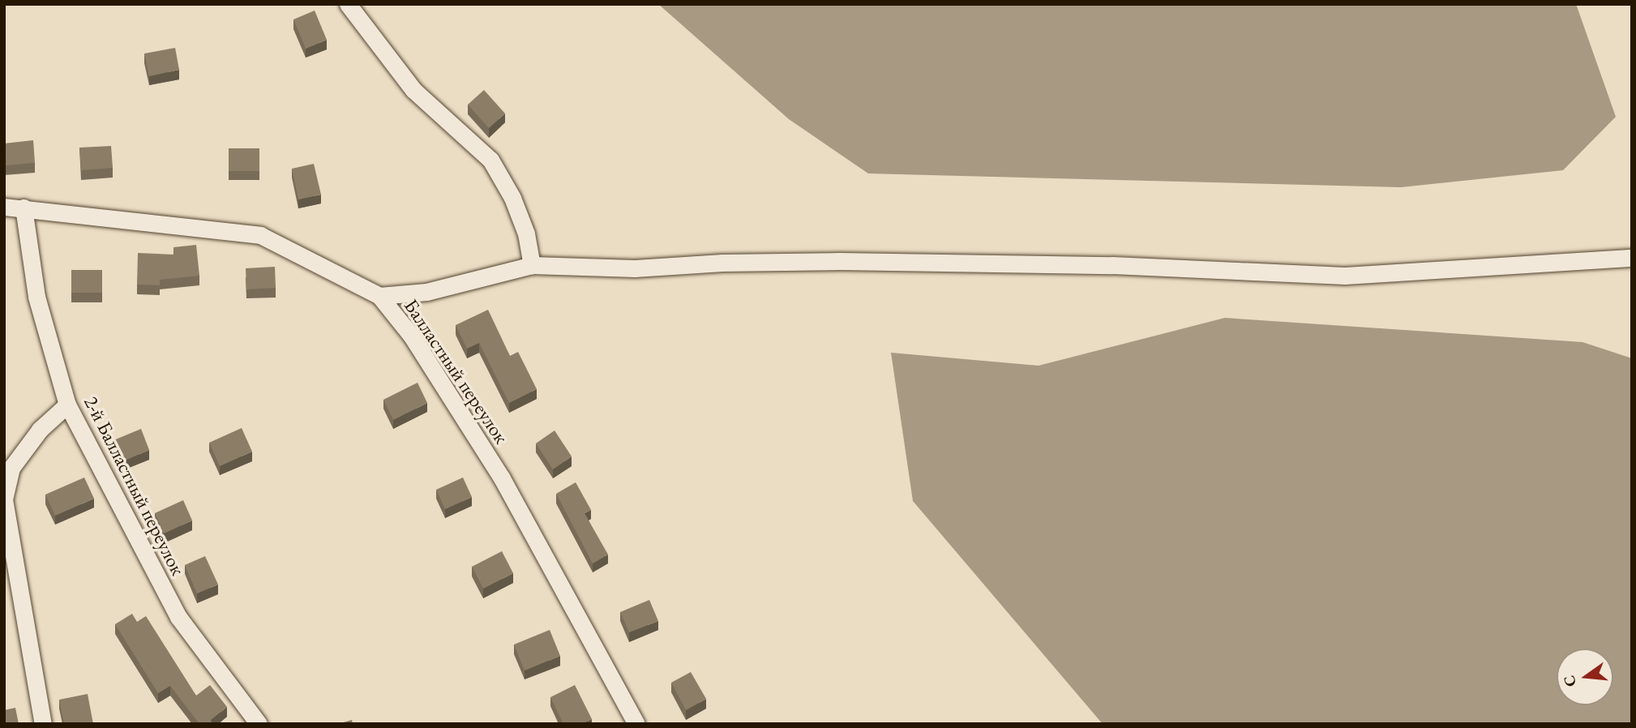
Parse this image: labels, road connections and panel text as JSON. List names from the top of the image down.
{
  "streets": {
    "street": ["Балластный переулок", "2-й Балластный переулок"]
  },
  "crossings": [
    ["Балластный переулок", "2-й Балластный переулок"]
  ],
  "north": "left"
}
